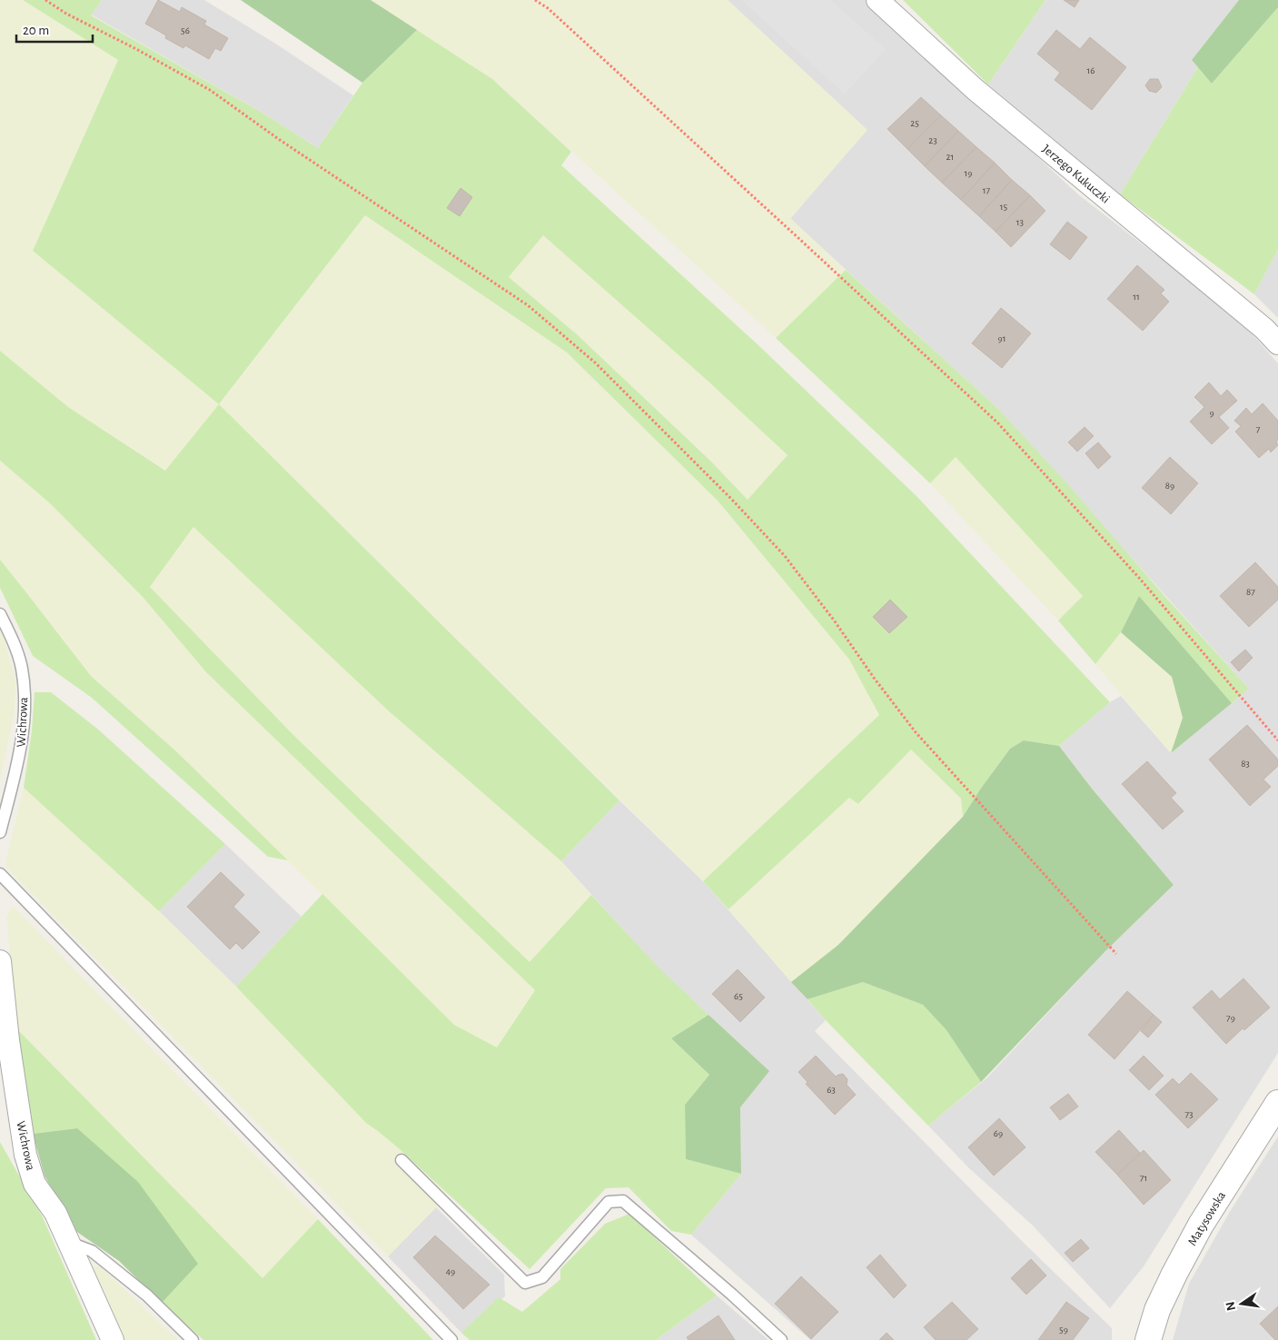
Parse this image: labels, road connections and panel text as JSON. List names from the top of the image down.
{
  "streets": {
    "street": ["Jerzego Kukuczki", "Wichrowa", "Matysowska"]
  },
  "house_numbers": [
    "56",
    "16",
    "25",
    "23",
    "21",
    "19",
    "17",
    "15",
    "13",
    "11",
    "91",
    "9",
    "7",
    "89",
    "87",
    "83",
    "65",
    "79",
    "63",
    "73",
    "69",
    "71",
    "49",
    "59"
  ],
  "scale_bar": "20 m",
  "north": "left"
}
